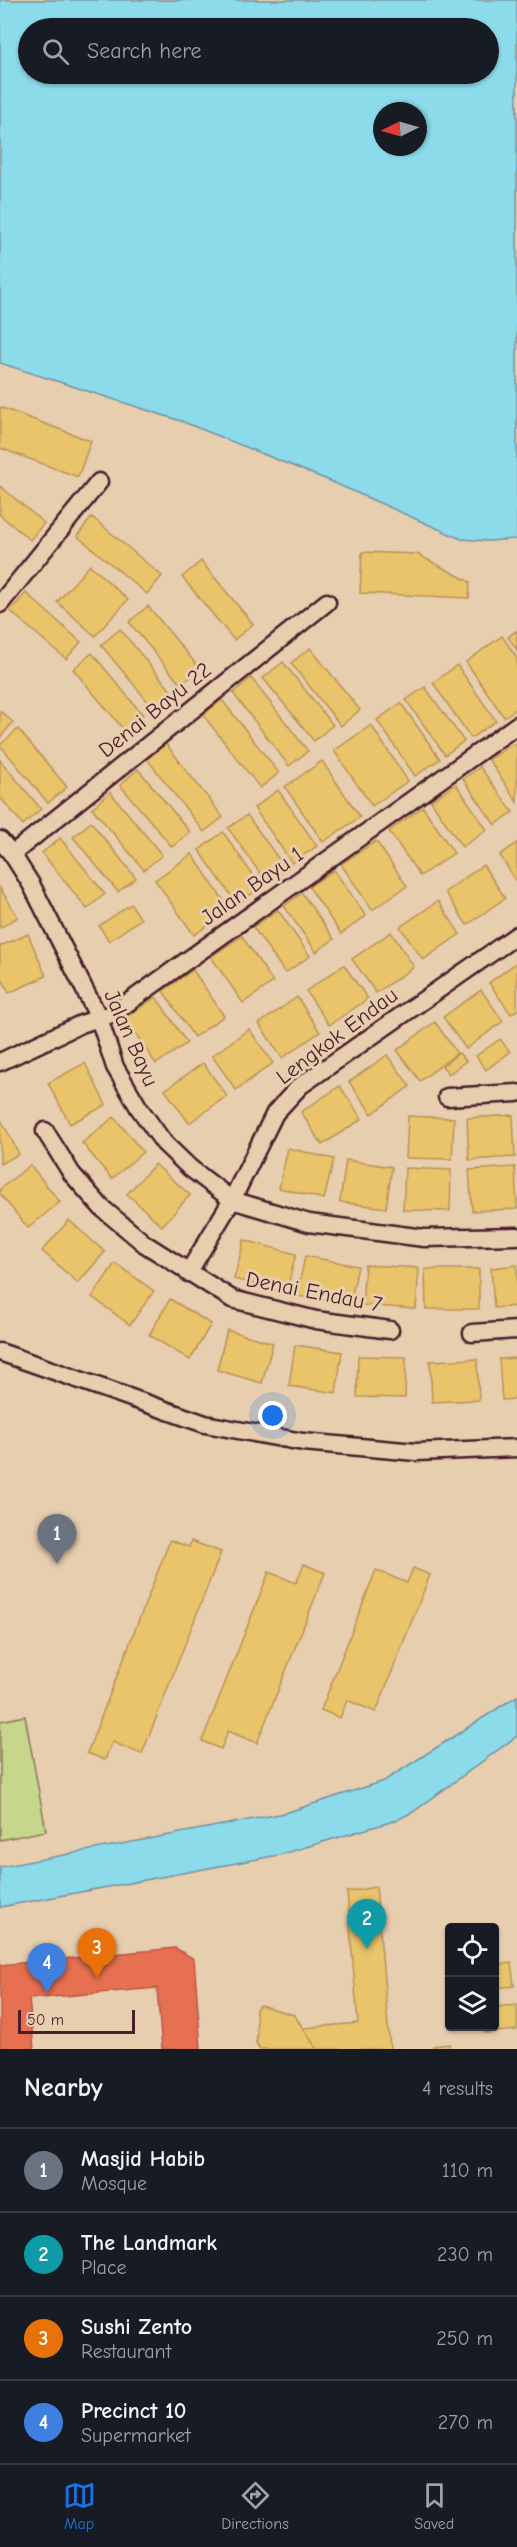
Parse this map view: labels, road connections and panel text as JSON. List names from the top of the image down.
{
  "streets": {
    "street": [
      "Denai Bayu 22",
      "Jalan Bayu 1",
      "Lengkok Endau",
      "Jalan Bayu",
      "Denai Endau 7"
    ]
  },
  "crossings": [
    ["Denai Bayu 22", "Jalan Bayu"],
    ["Jalan Bayu 1", "Jalan Bayu"],
    ["Lengkok Endau", "Jalan Bayu"],
    ["Lengkok Endau", "Denai Endau 7"]
  ],
  "scale_bar": "50 m",
  "north": "left",
  "page": {
    "search": "Search here",
    "pins": [
      "1",
      "2",
      "3",
      "4"
    ],
    "scale": "50 m",
    "heading": ["Nearby", "4 results"],
    "list": [
      {
        "mark": "1",
        "name": "Masjid Habib",
        "note": "Mosque",
        "value": "110 m"
      },
      {
        "mark": "2",
        "name": "The Landmark",
        "note": "Place",
        "value": "230 m"
      },
      {
        "mark": "3",
        "name": "Sushi Zento",
        "note": "Restaurant",
        "value": "250 m"
      },
      {
        "mark": "4",
        "name": "Precinct 10",
        "note": "Supermarket",
        "value": "270 m"
      }
    ],
    "nav": ["Map", "Directions", "Saved"]
  }
}
